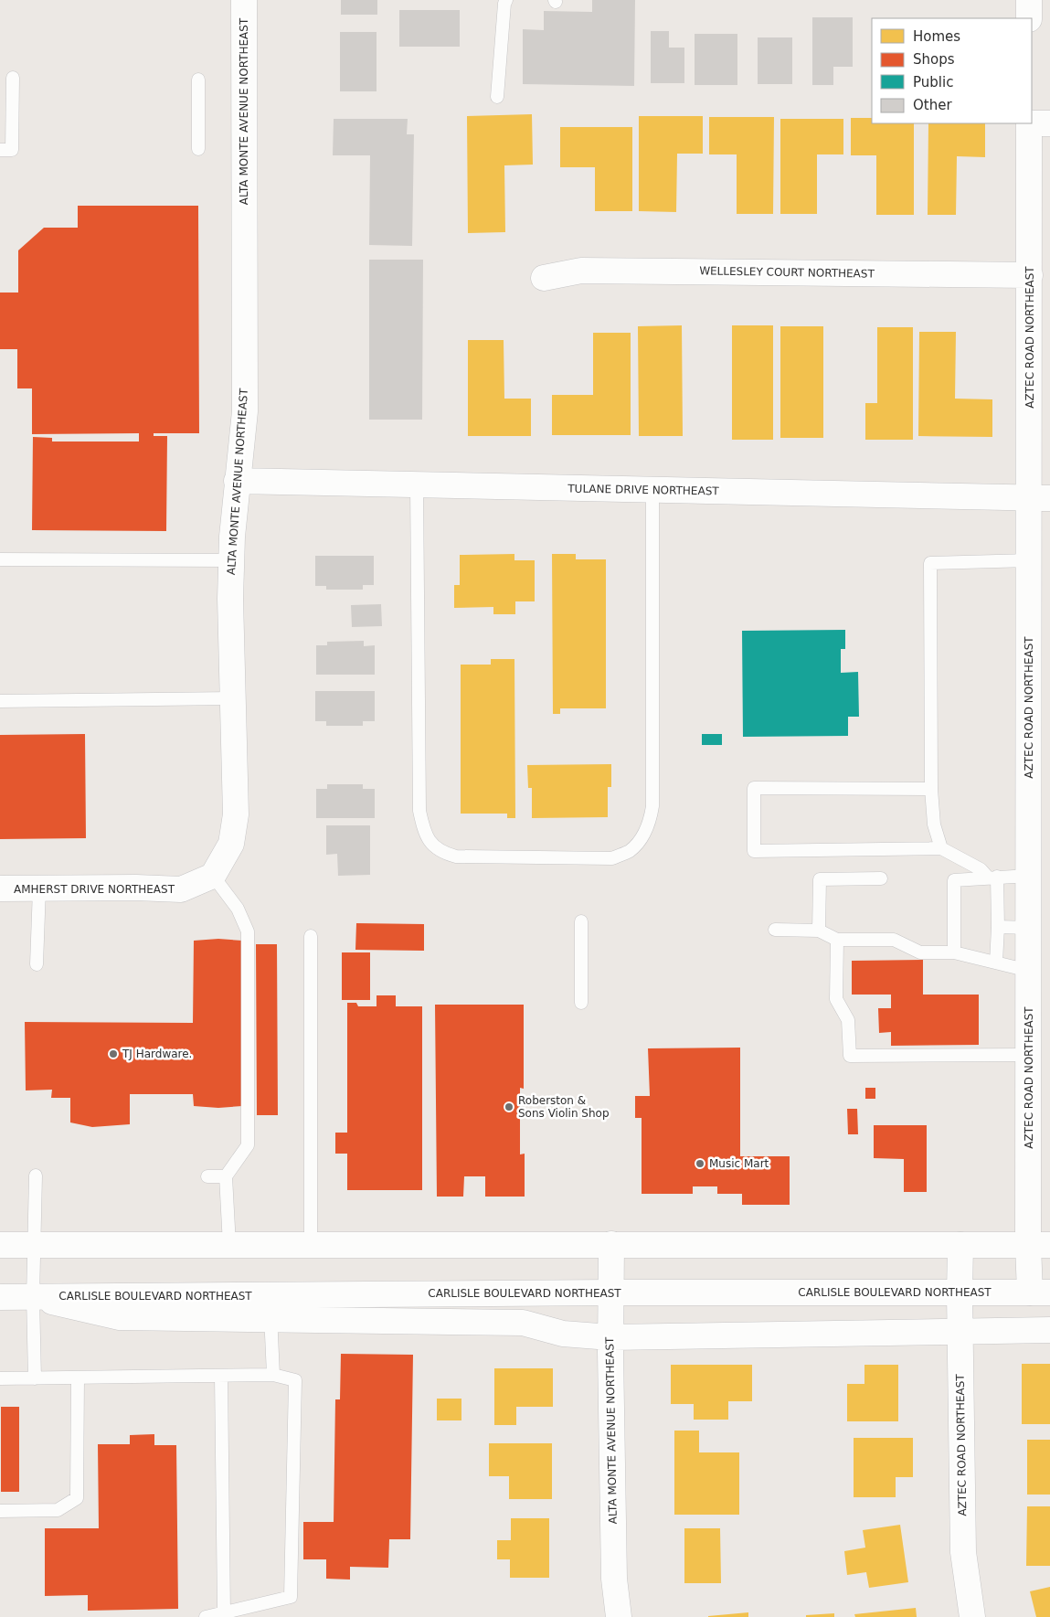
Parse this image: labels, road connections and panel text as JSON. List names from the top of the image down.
{
  "streets": {
    "street": [
      "ALTA MONTE AVENUE NORTHEAST",
      "WELLESLEY COURT NORTHEAST",
      "AZTEC ROAD NORTHEAST",
      "TULANE DRIVE NORTHEAST",
      "AMHERST DRIVE NORTHEAST",
      "CARLISLE BOULEVARD NORTHEAST"
    ]
  },
  "crossings": [
    ["ALTA MONTE AVENUE NORTHEAST", "TULANE DRIVE NORTHEAST"],
    ["ALTA MONTE AVENUE NORTHEAST", "AMHERST DRIVE NORTHEAST"],
    ["ALTA MONTE AVENUE NORTHEAST", "CARLISLE BOULEVARD NORTHEAST"],
    ["WELLESLEY COURT NORTHEAST", "AZTEC ROAD NORTHEAST"],
    ["AZTEC ROAD NORTHEAST", "TULANE DRIVE NORTHEAST"],
    ["AZTEC ROAD NORTHEAST", "CARLISLE BOULEVARD NORTHEAST"]
  ],
  "places": ["TJ Hardware.", "Roberston & Sons Violin Shop", "Music Mart"],
  "legend": [
    "Homes",
    "Shops",
    "Public",
    "Other"
  ]
}
